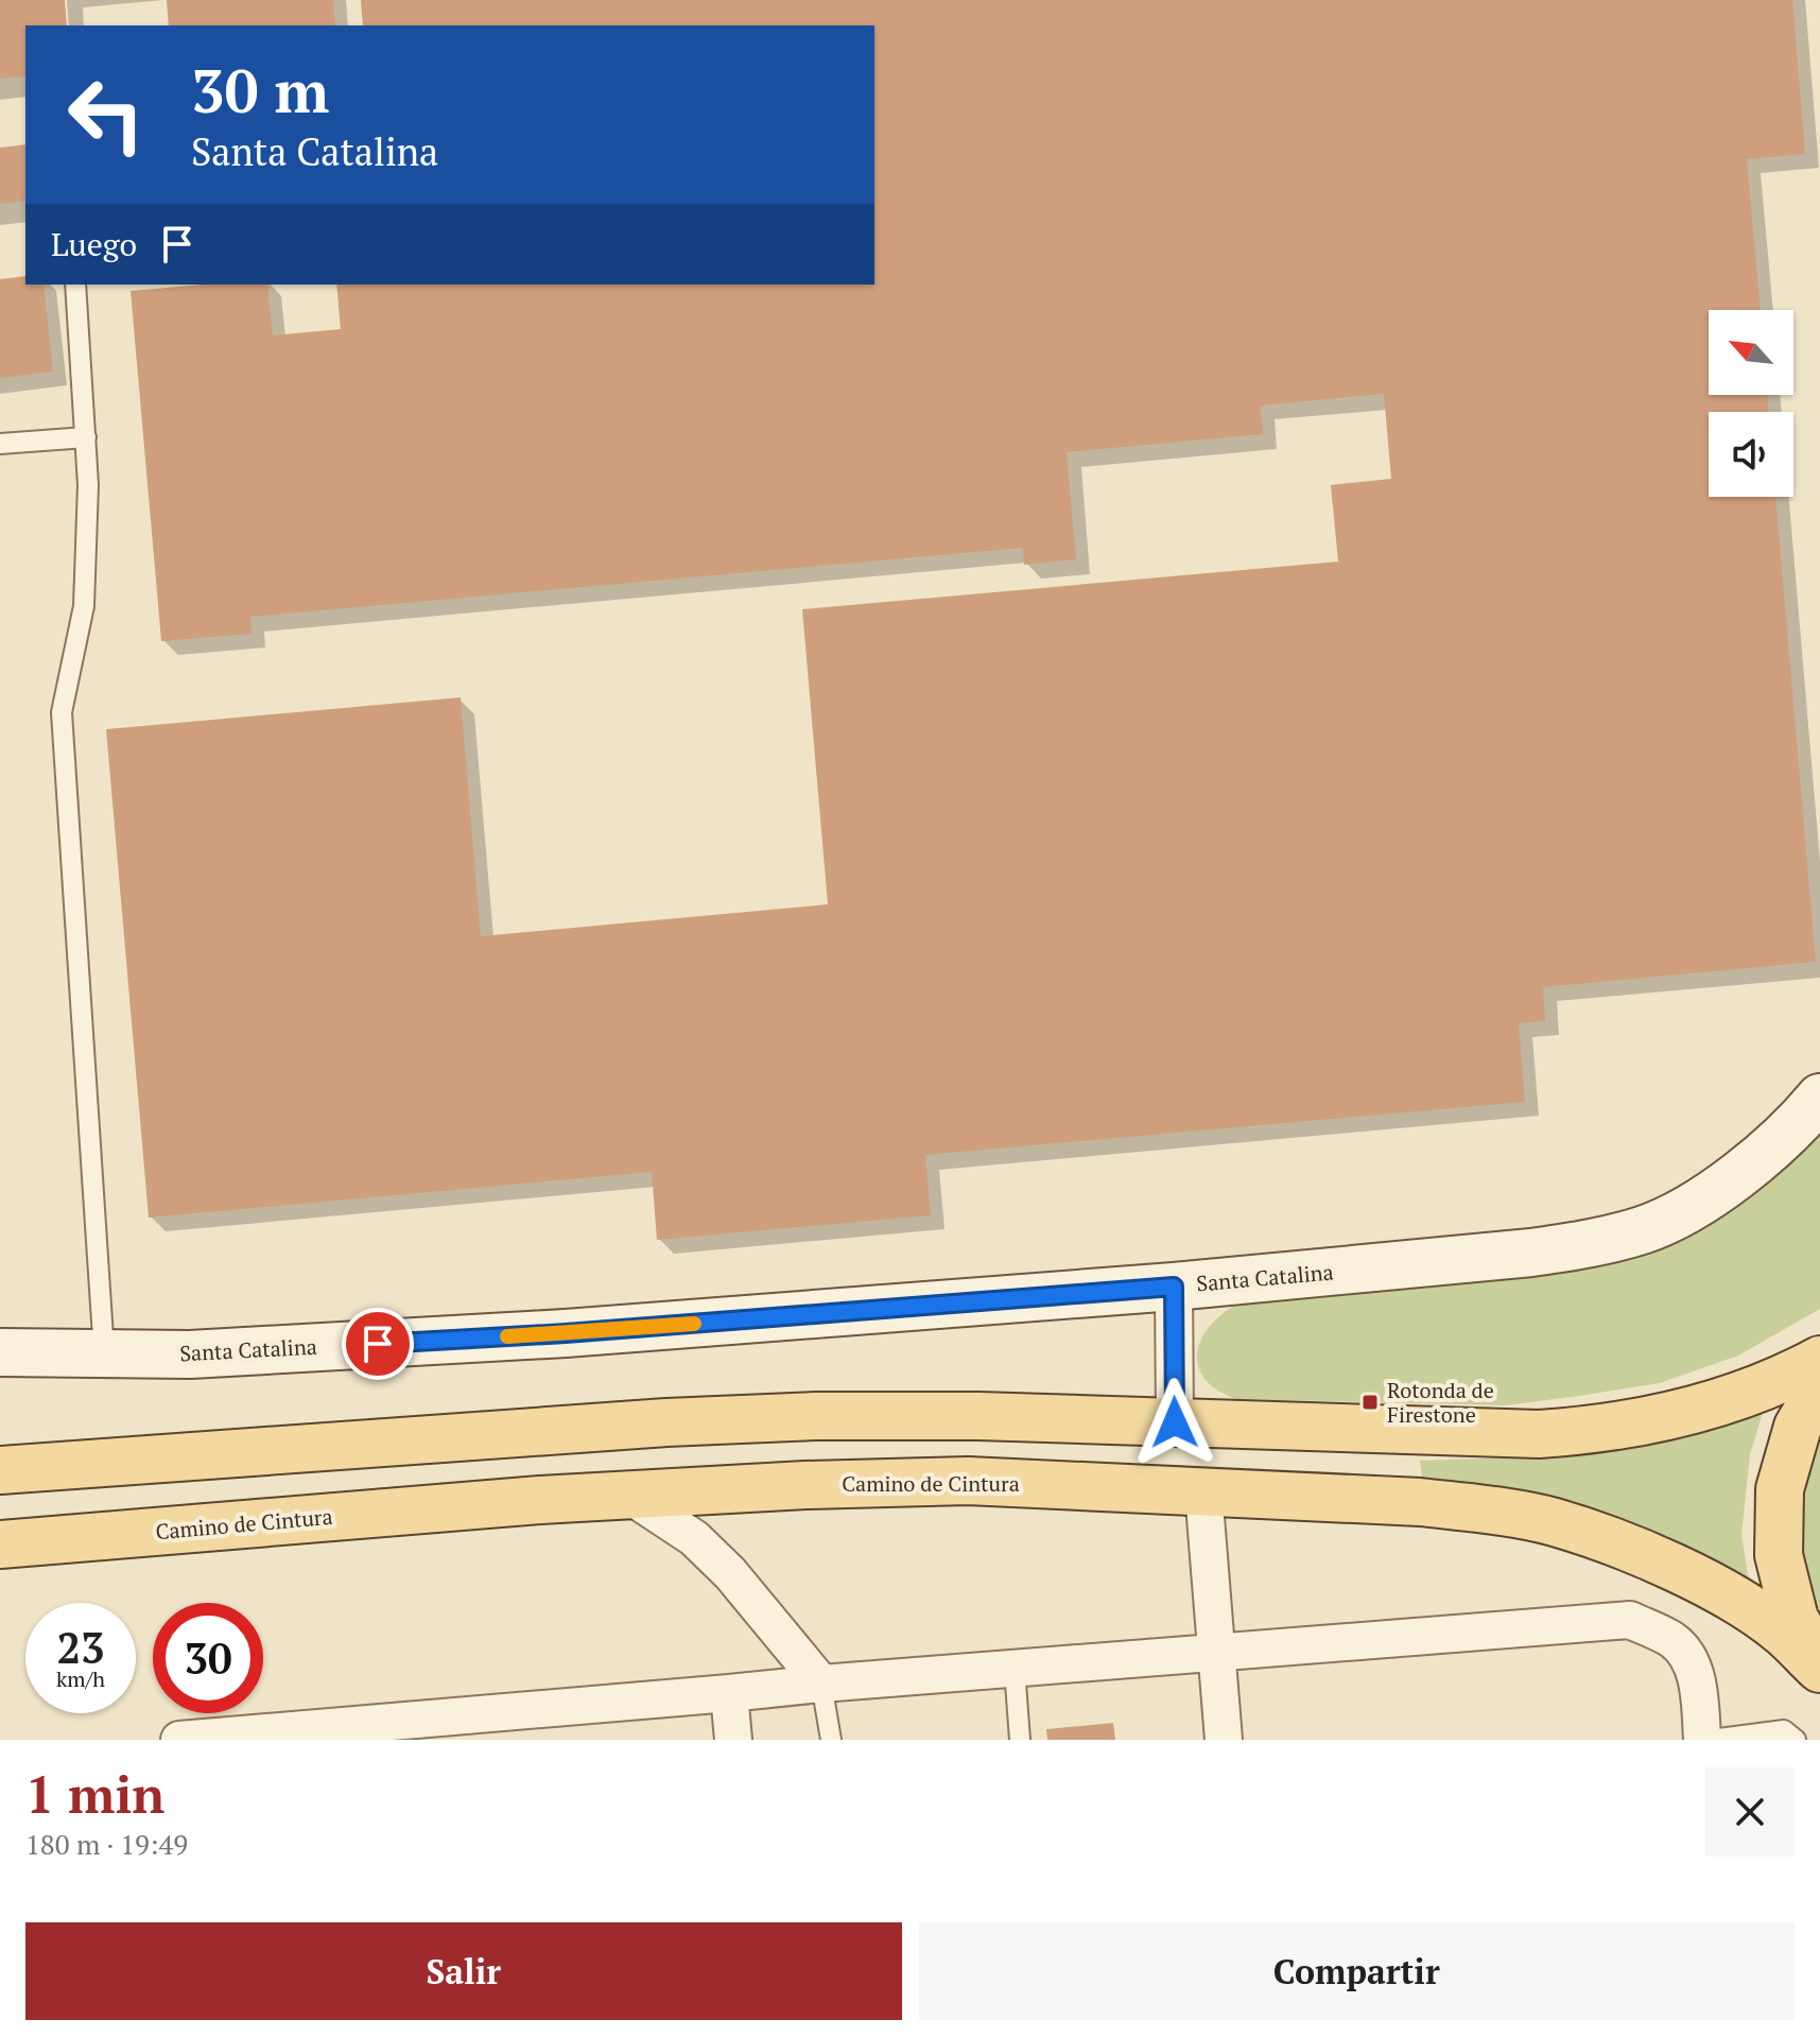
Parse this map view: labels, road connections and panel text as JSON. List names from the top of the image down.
{
  "streets": {
    "main road": ["Camino de Cintura"],
    "street": ["Santa Catalina"]
  },
  "places": {
    "transit": ["Rotonda de Firestone"]
  },
  "north": "top left",
  "page": {
    "turn": ["30 m", "Santa Catalina"],
    "then": "Luego",
    "speed": "23 km/h",
    "limit": "30",
    "heading": ["1 min", "180 m · 19:49"],
    "buttons": ["Salir", "Compartir"]
  }
}
